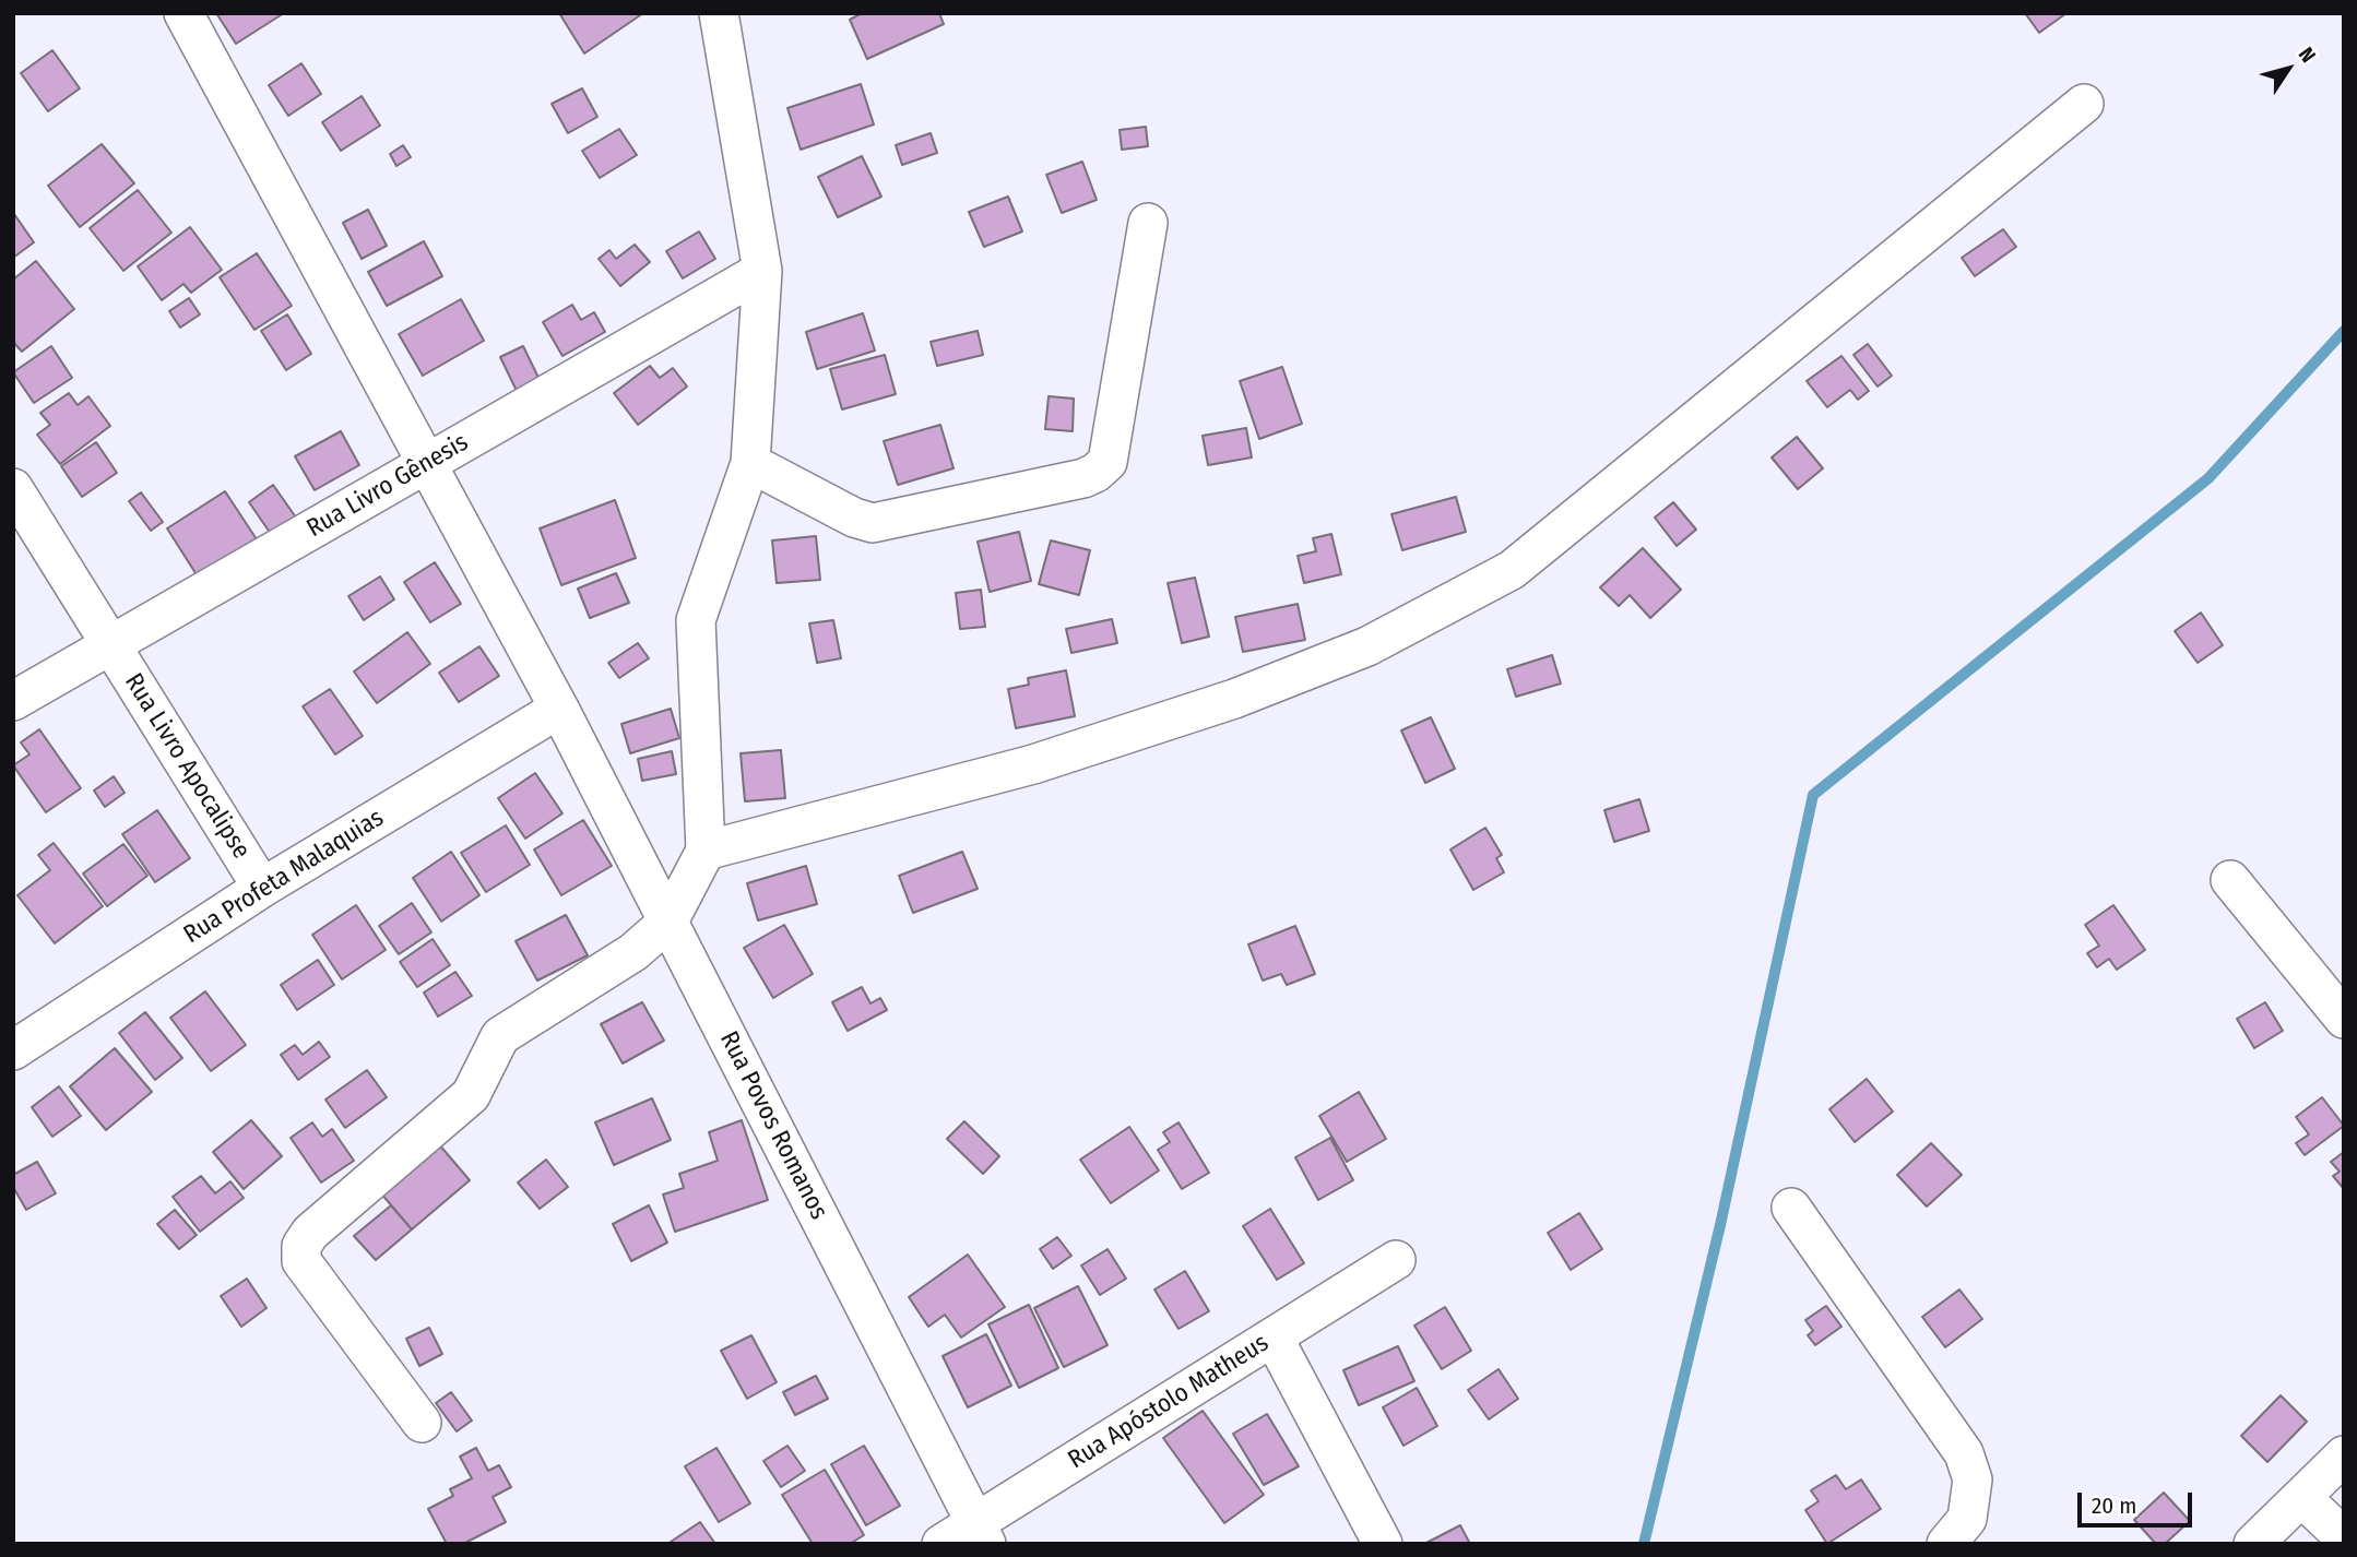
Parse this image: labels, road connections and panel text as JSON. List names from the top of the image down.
{
  "streets": {
    "street": [
      "Rua Livro Gênesis",
      "Rua Livro Apocalipse",
      "Rua Profeta Malaquias",
      "Rua Povos Romanos",
      "Rua Apóstolo Matheus"
    ]
  },
  "crossings": [
    ["Rua Livro Gênesis", "Rua Livro Apocalipse"],
    ["Rua Livro Gênesis", "Rua Povos Romanos"],
    ["Rua Livro Apocalipse", "Rua Profeta Malaquias"],
    ["Rua Profeta Malaquias", "Rua Povos Romanos"],
    ["Rua Povos Romanos", "Rua Apóstolo Matheus"]
  ],
  "scale_bar": "20 m",
  "north": "top right"
}
